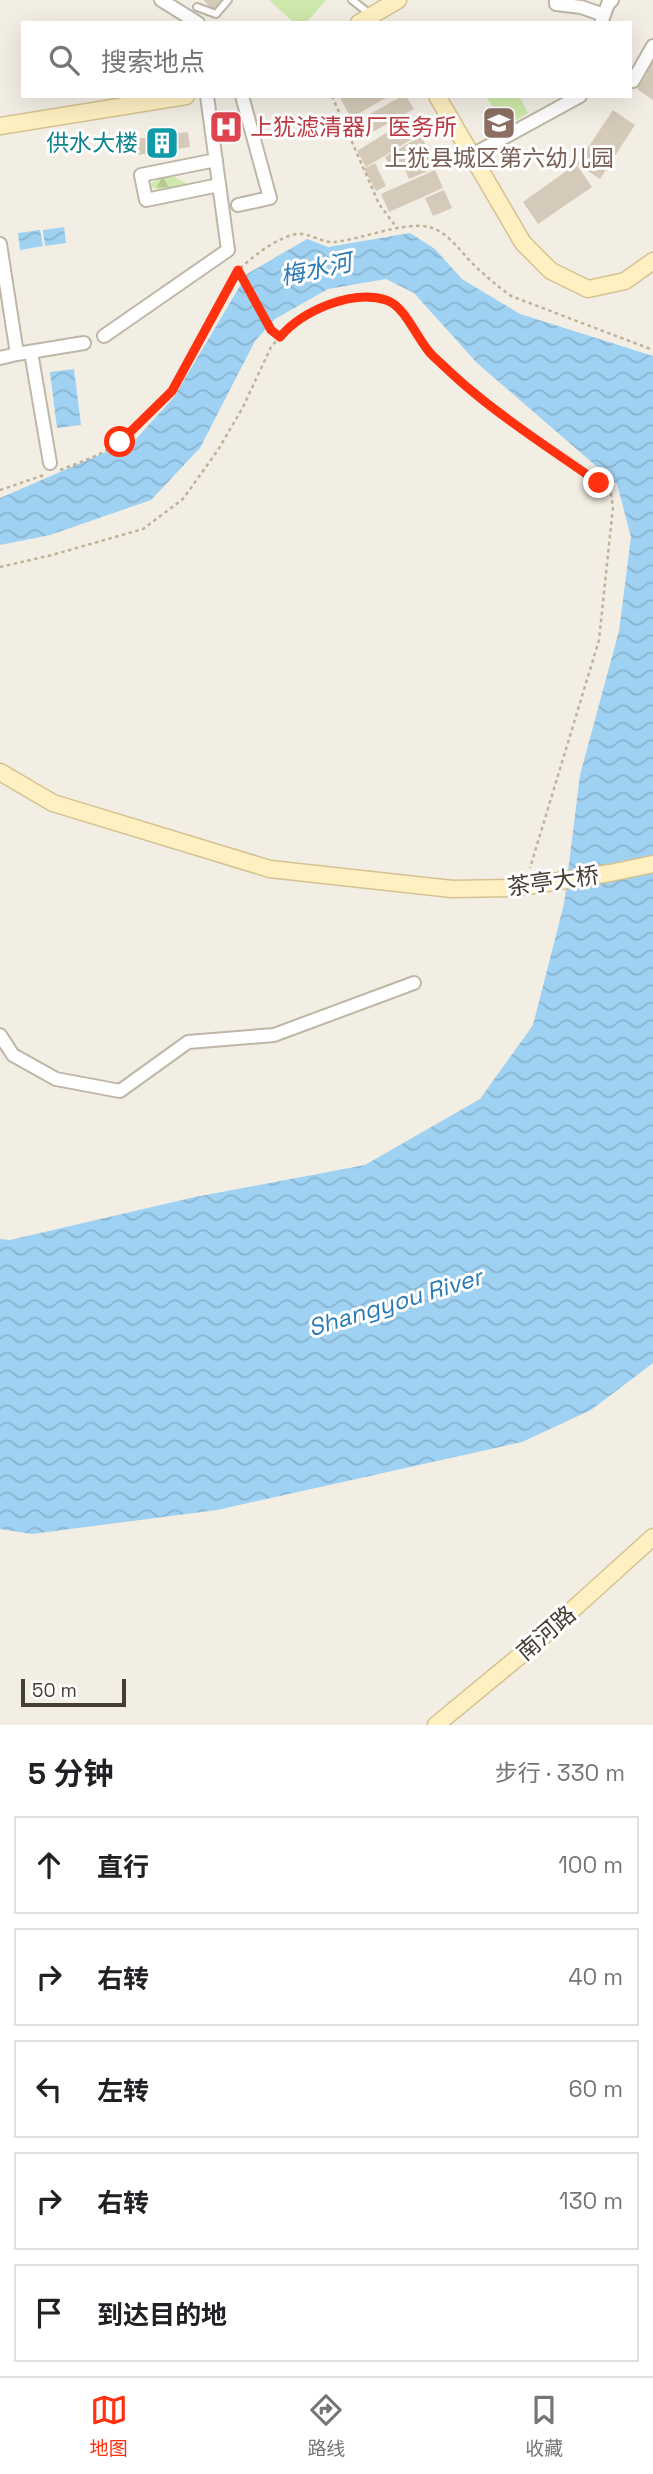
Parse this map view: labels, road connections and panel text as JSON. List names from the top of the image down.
{
  "streets": {
    "street": ["茶亭大桥", "南河路"]
  },
  "water": ["梅水河", "Shangyou River"],
  "places": {
    "school or university": ["上犹县城区第六幼儿园"],
    "hospital": ["上犹滤清器厂医务所"],
    "building": ["供水大楼"]
  },
  "scale_bar": "50 m",
  "page": {
    "search": "搜索地点",
    "scale": "50 m",
    "heading": ["5 分钟", "步行 · 330 m"],
    "list": [
      ["直行", "100 m"],
      ["右转", "40 m"],
      ["左转", "60 m"],
      ["右转", "130 m"],
      "到达目的地"
    ],
    "nav": ["地图", "路线", "收藏"]
  }
}
